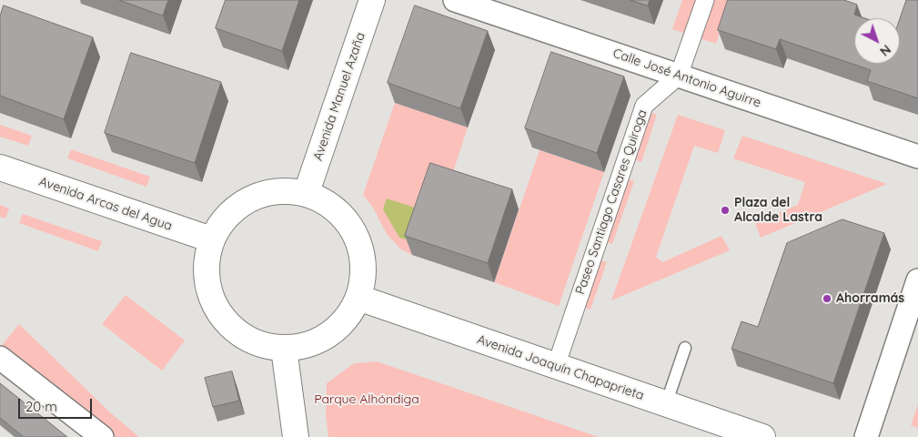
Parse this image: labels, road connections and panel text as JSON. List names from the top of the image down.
{
  "streets": {
    "street": [
      "Calle José Antonio Aguirre",
      "Avenida Manuel Azaña",
      "Paseo Santiago Casares Quiroga",
      "Avenida Arcas del Agua",
      "Avenida Joaquín Chapaprieta"
    ]
  },
  "crossings": [
    ["Calle José Antonio Aguirre", "Paseo Santiago Casares Quiroga"],
    ["Avenida Manuel Azaña", "Avenida Arcas del Agua"],
    ["Avenida Manuel Azaña", "Avenida Joaquín Chapaprieta"],
    ["Paseo Santiago Casares Quiroga", "Avenida Joaquín Chapaprieta"],
    ["Avenida Arcas del Agua", "Avenida Joaquín Chapaprieta"]
  ],
  "parks": ["Parque Alhóndiga"],
  "places": ["Plaza del Alcalde Lastra", "Ahorramás"],
  "scale_bar": "20 m",
  "north": "bottom right"
}
